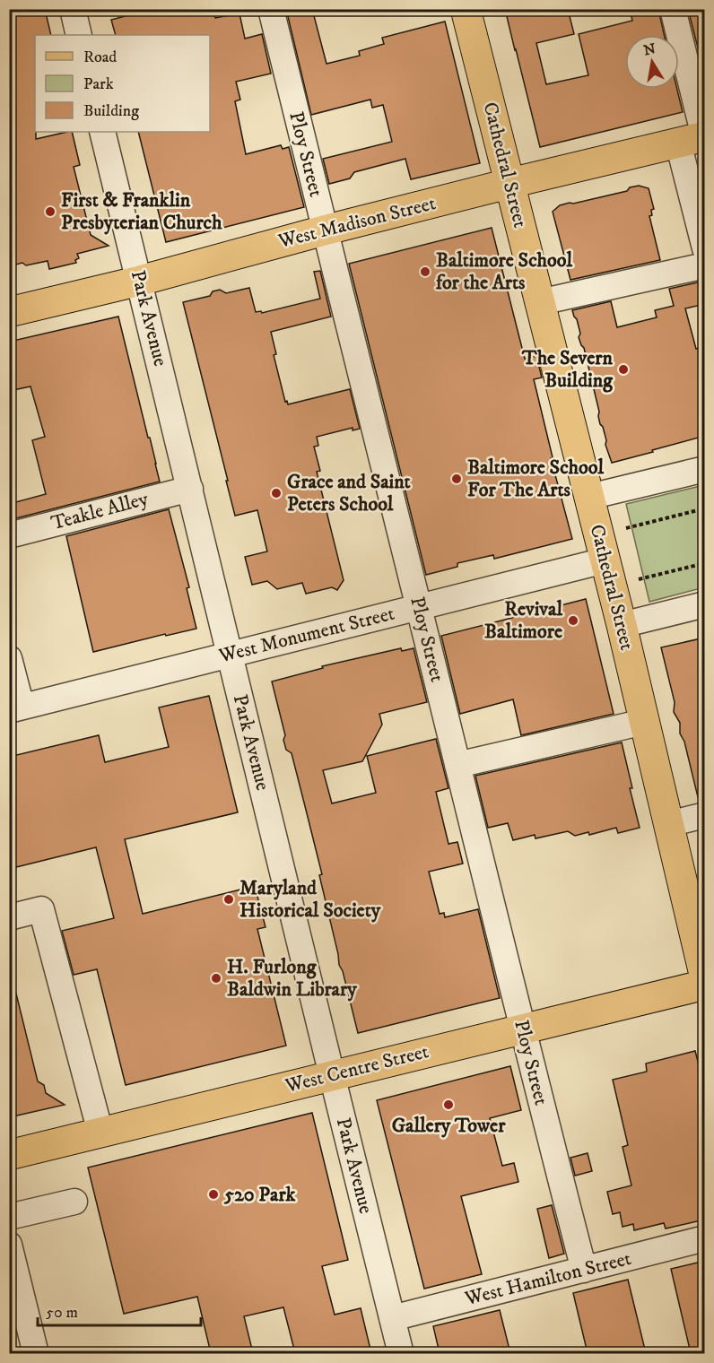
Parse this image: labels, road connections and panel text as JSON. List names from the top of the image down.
{
  "streets": {
    "main road": ["Cathedral Street", "West Madison Street", "West Centre Street"],
    "street": [
      "Ploy Street",
      "Park Avenue",
      "Teakle Alley",
      "West Monument Street",
      "West Hamilton Street"
    ]
  },
  "crossings": [
    ["Ploy Street", "West Madison Street"],
    ["Ploy Street", "West Monument Street"],
    ["Ploy Street", "West Centre Street"],
    ["Ploy Street", "West Hamilton Street"],
    ["Cathedral Street", "West Madison Street"],
    ["Cathedral Street", "West Monument Street"],
    ["West Madison Street", "Park Avenue"],
    ["Park Avenue", "Teakle Alley"],
    ["Park Avenue", "West Monument Street"],
    ["Park Avenue", "West Centre Street"],
    ["Park Avenue", "West Hamilton Street"]
  ],
  "places": [
    "First & Franklin Presbyterian Church",
    "Baltimore School for the Arts",
    "The Severn Building",
    "Baltimore School For The Arts",
    "Grace and Saint Peters School",
    "Revival Baltimore",
    "Maryland Historical Society",
    "H. Furlong Baldwin Library",
    "Gallery Tower",
    "520 Park"
  ],
  "legend": ["Road", "Park", "Building"],
  "scale_bar": "50 m",
  "north": "top"
}
